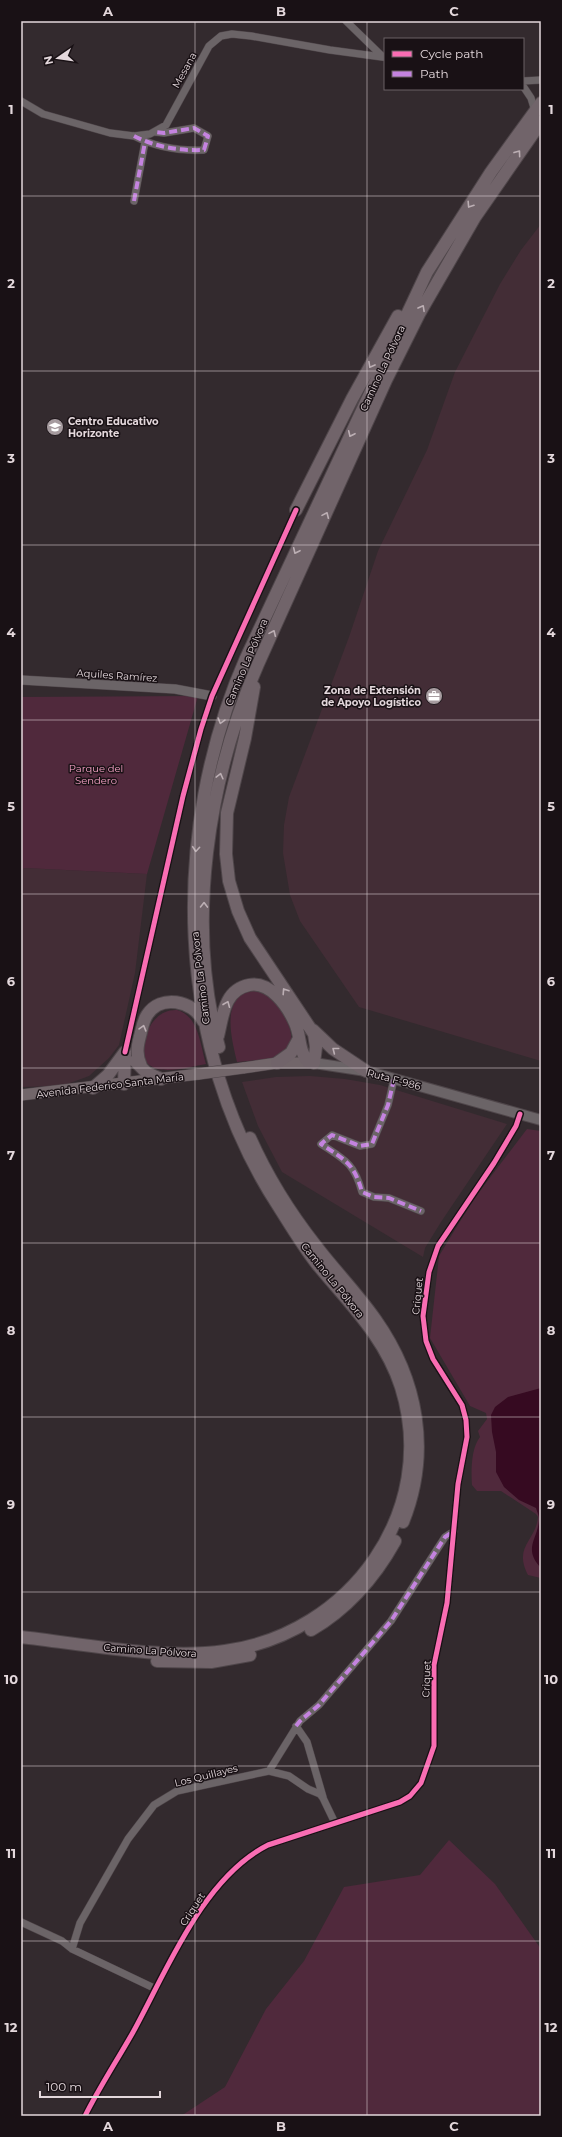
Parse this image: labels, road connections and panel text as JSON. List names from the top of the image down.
{
  "streets": {
    "highway": ["Camino La Pólvora"],
    "main road": ["Ruta F-986", "Avenida Federico Santa María"],
    "street": [
      "Mesana",
      "Aquiles Ramírez",
      "Criquet",
      "Los Quillayes"
    ]
  },
  "crossings": [
    ["Ruta F-986", "Avenida Federico Santa María"],
    ["Ruta F-986", "Criquet"]
  ],
  "parks": ["Parque del Sendero"],
  "places": {
    "school or university": ["Centro Educativo Horizonte"],
    "office": ["Zona de Extensión de Apoyo Logístico"]
  },
  "legend": ["Cycle path", "Path"],
  "scale_bar": "100 m",
  "north": "left",
  "grid": {
    "columns": ["A", "B", "C"],
    "rows": [
      "1",
      "2",
      "3",
      "4",
      "5",
      "6",
      "7",
      "8",
      "9",
      "10",
      "11",
      "12"
    ]
  }
}
